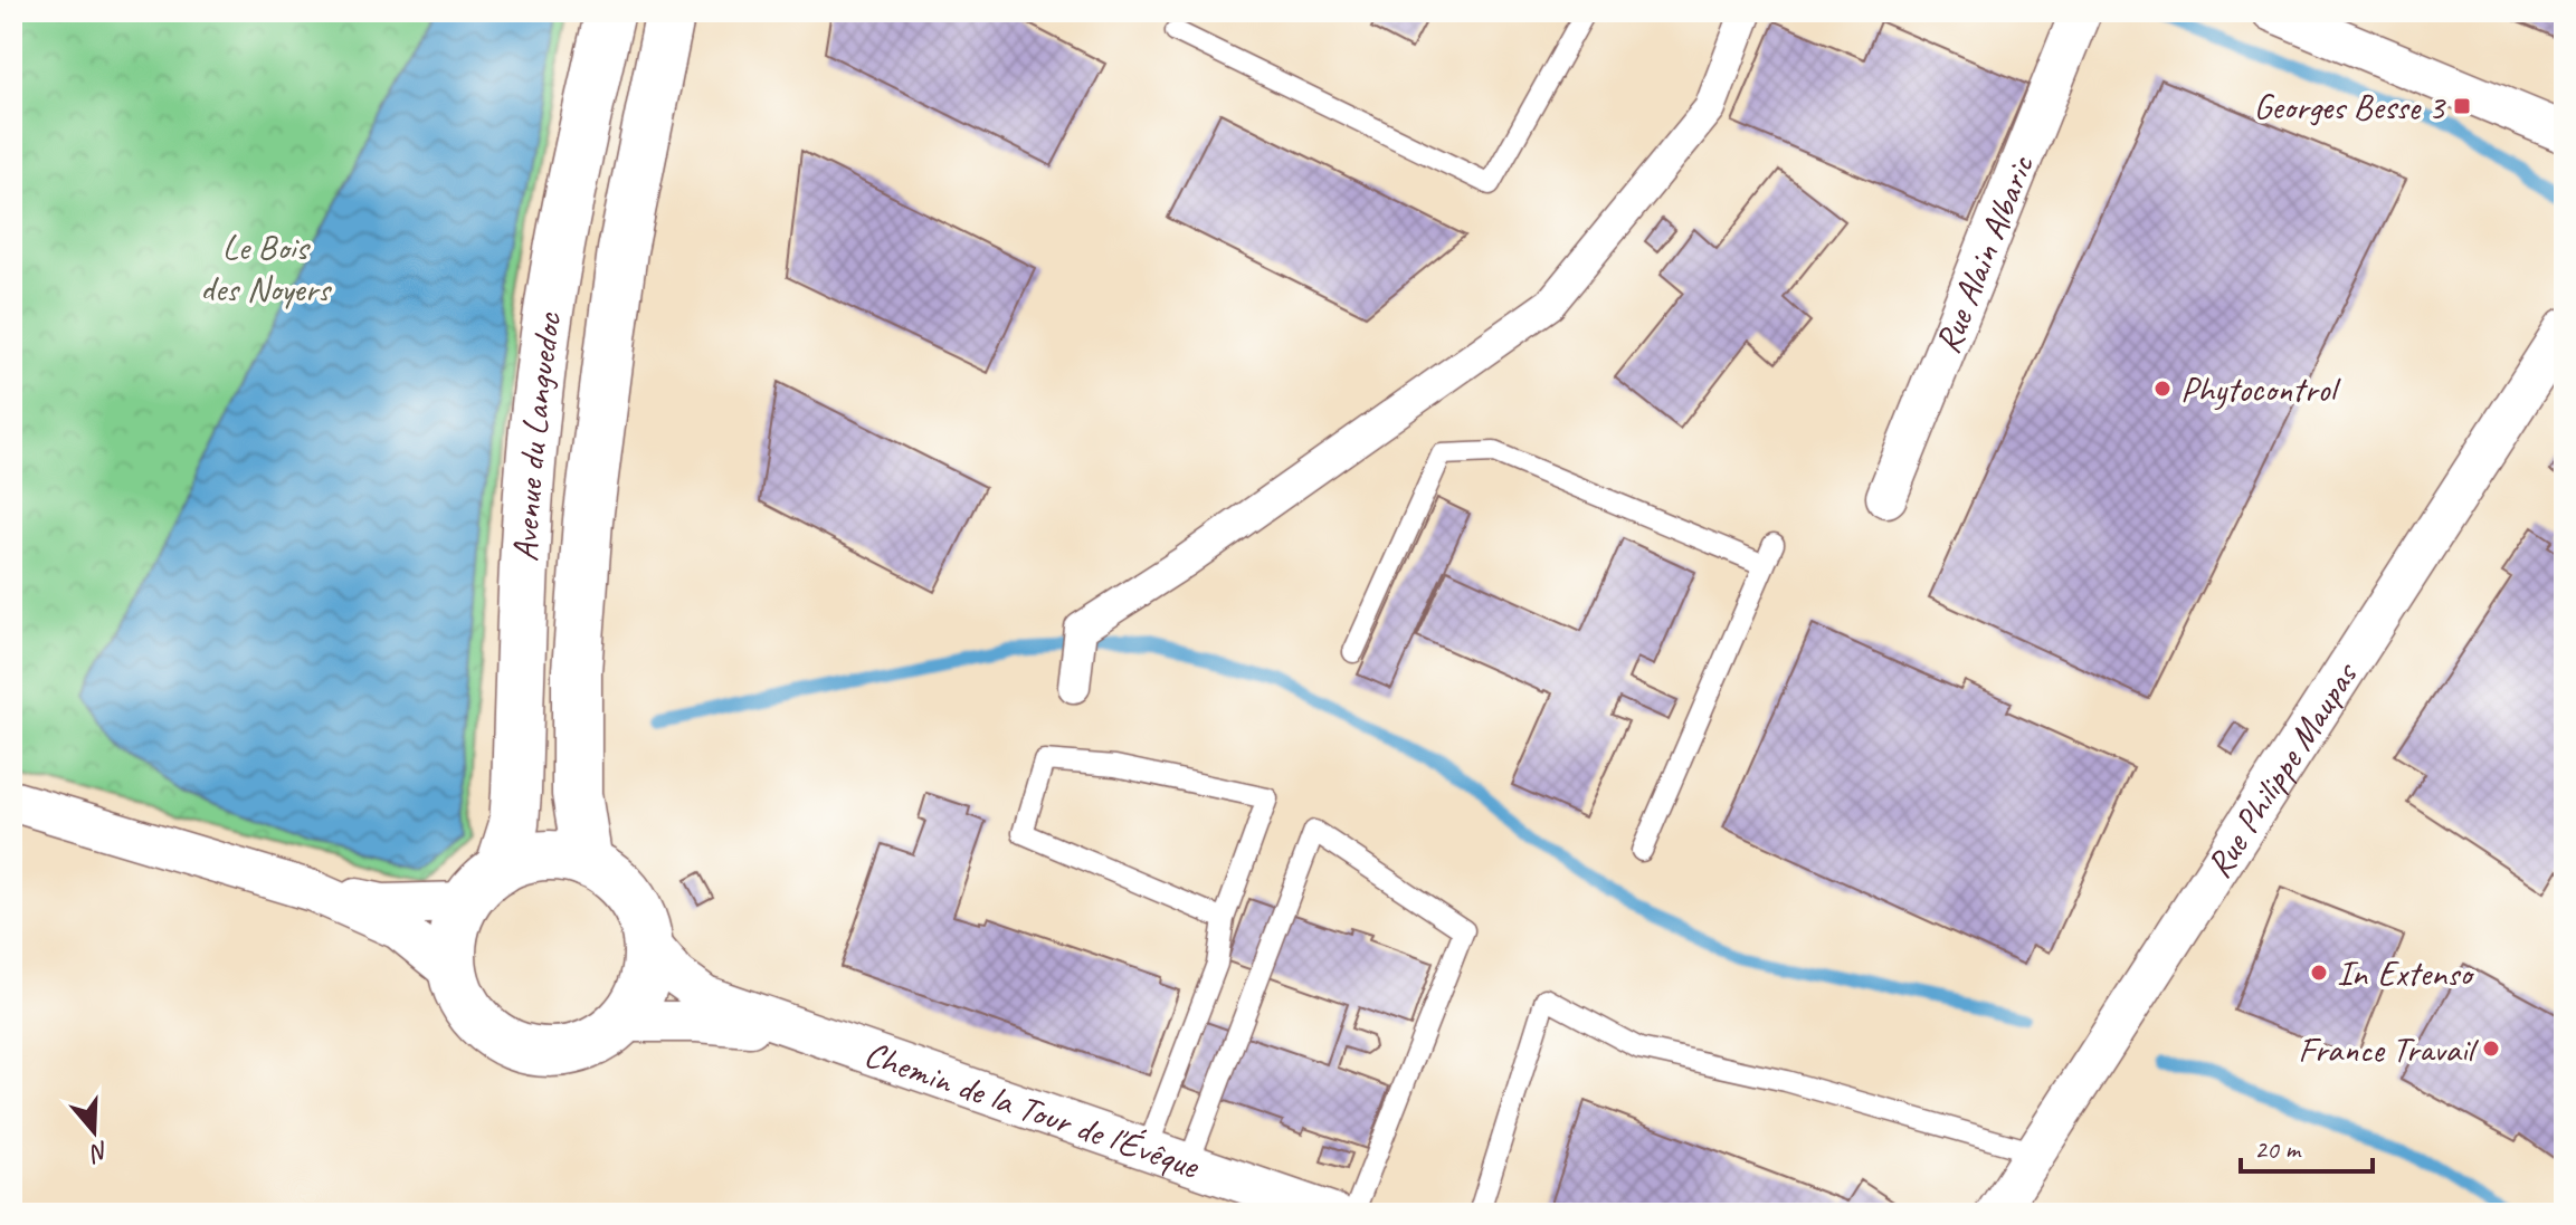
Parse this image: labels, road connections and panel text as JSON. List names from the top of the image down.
{
  "streets": {
    "street": [
      "Rue Alain Albaric",
      "Avenue du Languedoc",
      "Rue Philippe Maupas",
      "Chemin de la Tour de l'Évêque"
    ]
  },
  "crossings": [
    ["Avenue du Languedoc", "Chemin de la Tour de l'Évêque"]
  ],
  "parks": ["Le Bois des Noyers"],
  "places": {
    "transit": ["Georges Besse 3"],
    "other": ["Phytocontrol", "In Extenso", "France Travail"]
  },
  "scale_bar": "20 m",
  "north": "bottom"
}
